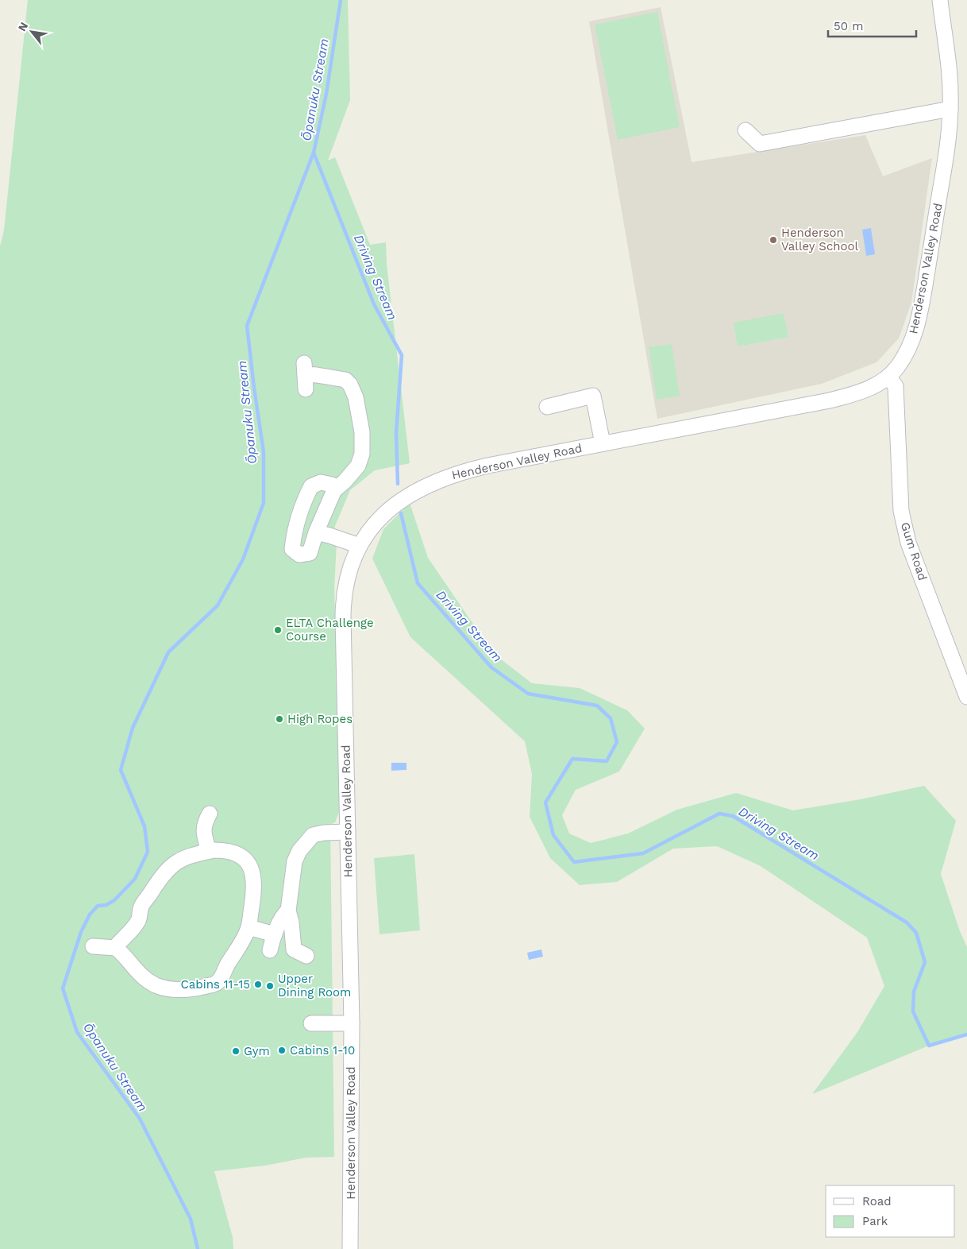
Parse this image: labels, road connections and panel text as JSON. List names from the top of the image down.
{
  "streets": {
    "street": ["Henderson Valley Road", "Gum Road"]
  },
  "crossings": [
    ["Henderson Valley Road", "Gum Road"]
  ],
  "water": ["Ōpanuku Stream", "Driving Stream"],
  "places": [
    "Henderson Valley School",
    "ELTA Challenge Course",
    "High Ropes",
    "Cabins 11-15",
    "Upper Dining Room",
    "Cabins 1-10",
    "Gym"
  ],
  "legend": ["Road", "Park"],
  "scale_bar": "50 m",
  "north": "top left"
}
